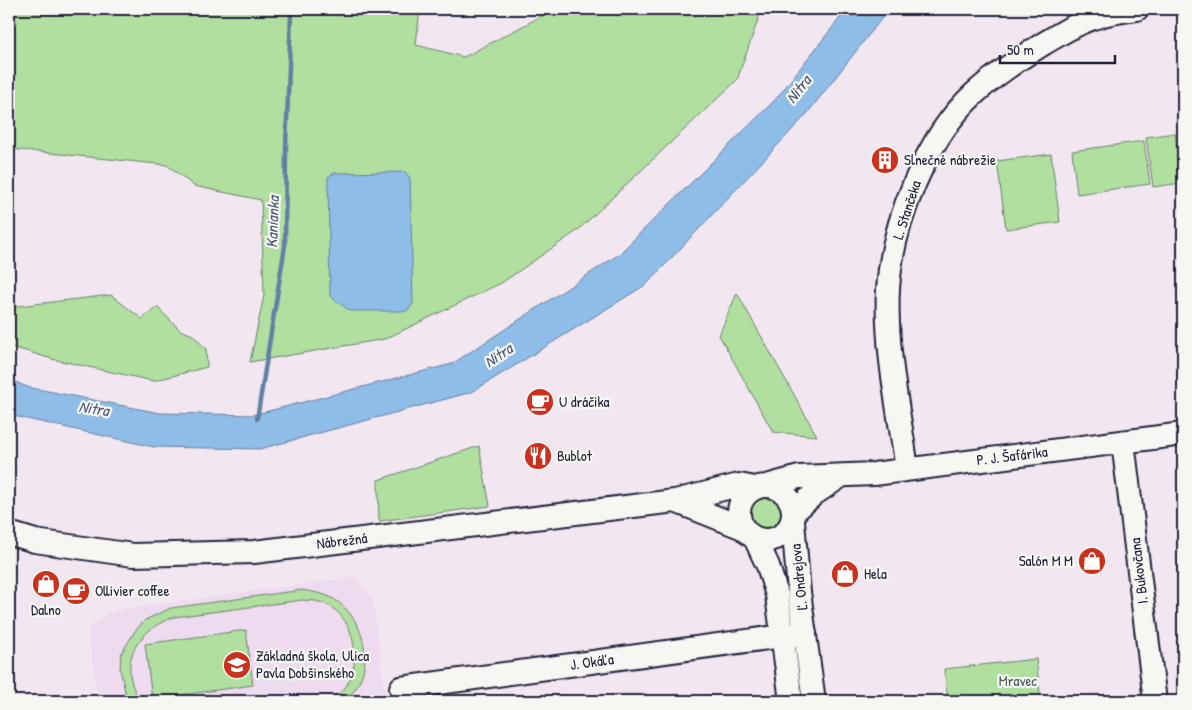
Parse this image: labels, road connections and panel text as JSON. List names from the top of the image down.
{
  "streets": {
    "street": [
      "L. Stančeka",
      "P. J. Šafárika",
      "Nábrežná",
      "I. Bukovčana",
      "Ľ. Ondrejova",
      "J. Okáľa"
    ]
  },
  "crossings": [
    ["L. Stančeka", "P. J. Šafárika"],
    ["P. J. Šafárika", "Nábrežná"],
    ["P. J. Šafárika", "I. Bukovčana"],
    ["P. J. Šafárika", "Ľ. Ondrejova"],
    ["Nábrežná", "Ľ. Ondrejova"],
    ["Ľ. Ondrejova", "J. Okáľa"]
  ],
  "water": ["Nitra", "Kanianka"],
  "parks": ["Mravec"],
  "places": {
    "building": ["Slnečné nábrežie"],
    "cafe": ["U dráčika", "Ollivier coffee"],
    "restaurant": ["Bublot"],
    "shop": ["Salón M M", "Hela", "Dalno"],
    "school or university": ["Základná škola, Ulica Pavla Dobšinského"]
  },
  "scale_bar": "50 m"
}
